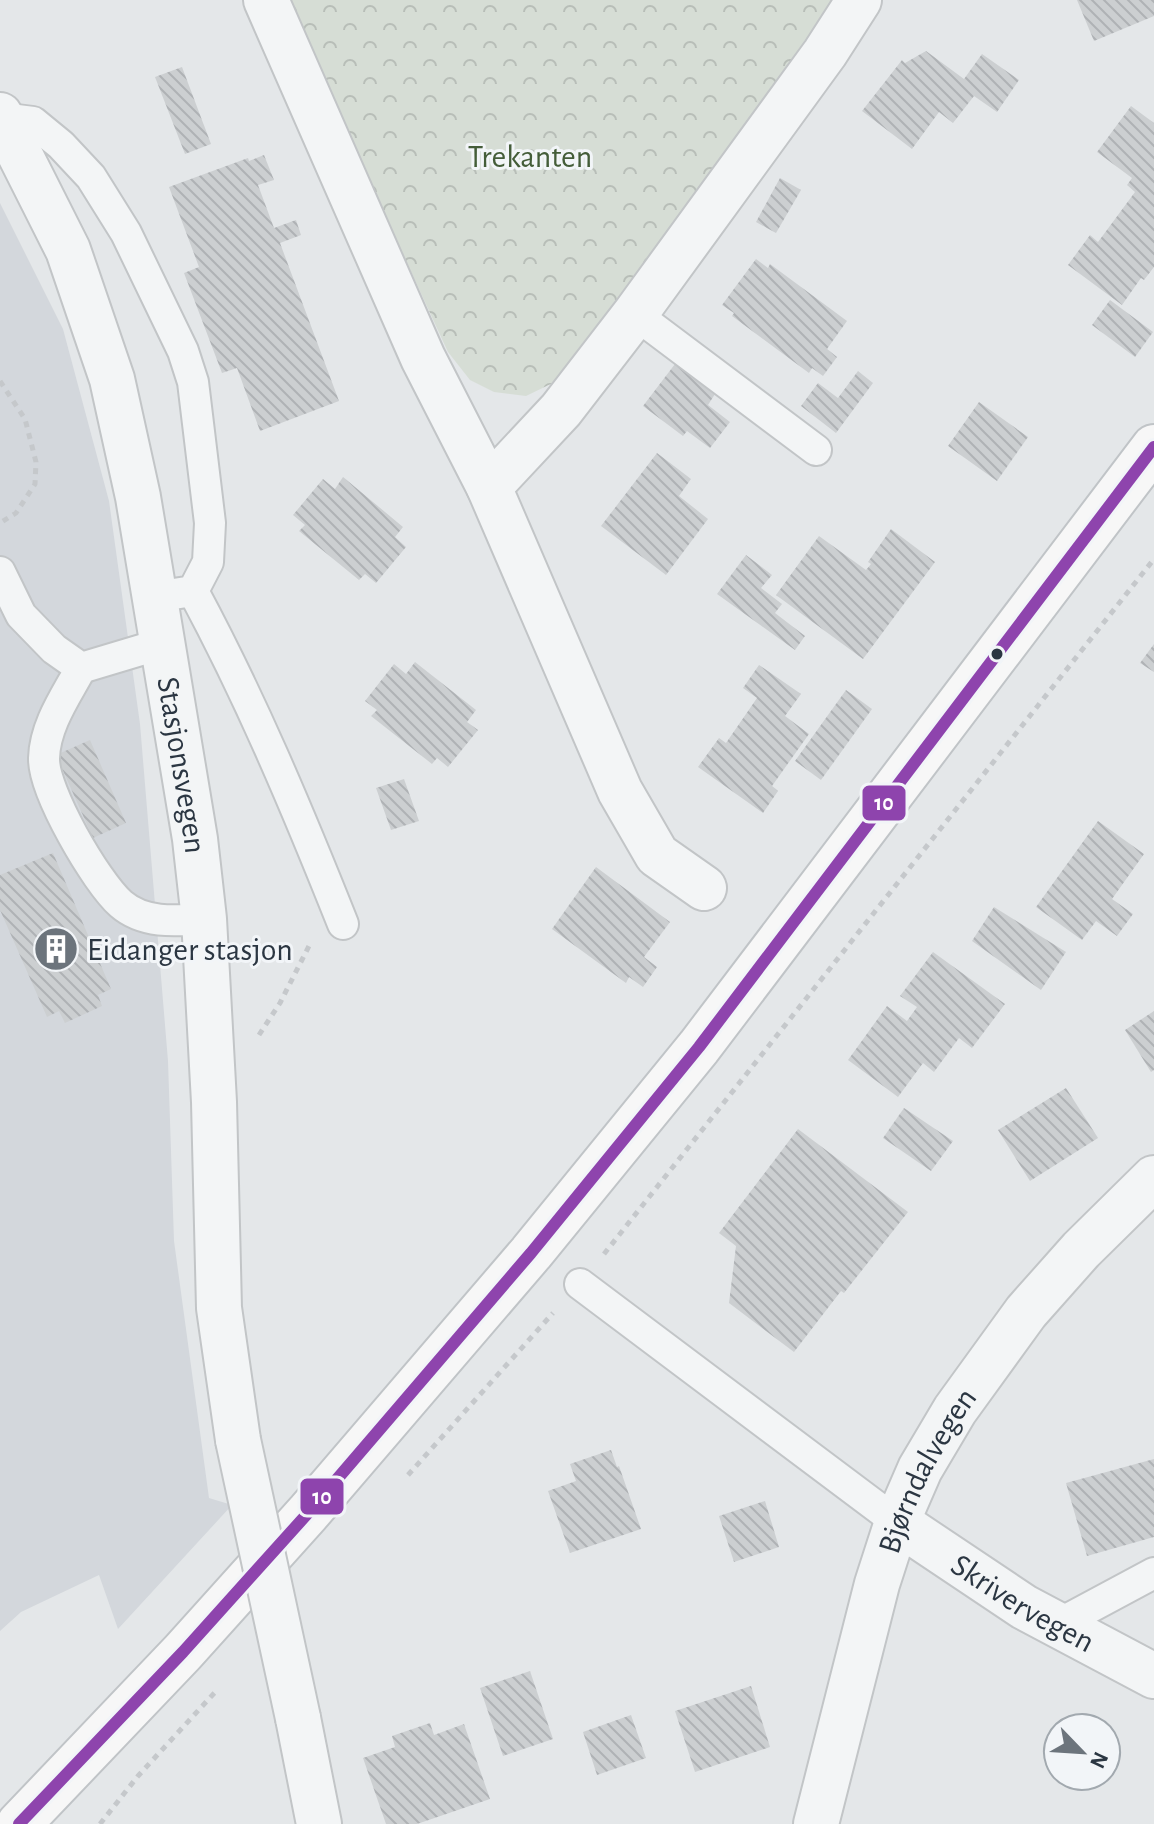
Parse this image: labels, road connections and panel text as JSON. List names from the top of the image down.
{
  "streets": {
    "street": ["Stasjonsvegen", "Bjørndalvegen", "Skrivervegen"]
  },
  "crossings": [
    ["Bjørndalvegen", "Skrivervegen"]
  ],
  "parks": ["Trekanten"],
  "places": {
    "building": ["Eidanger stasjon"]
  },
  "lines": ["transit line 10"],
  "north": "bottom right"
}
